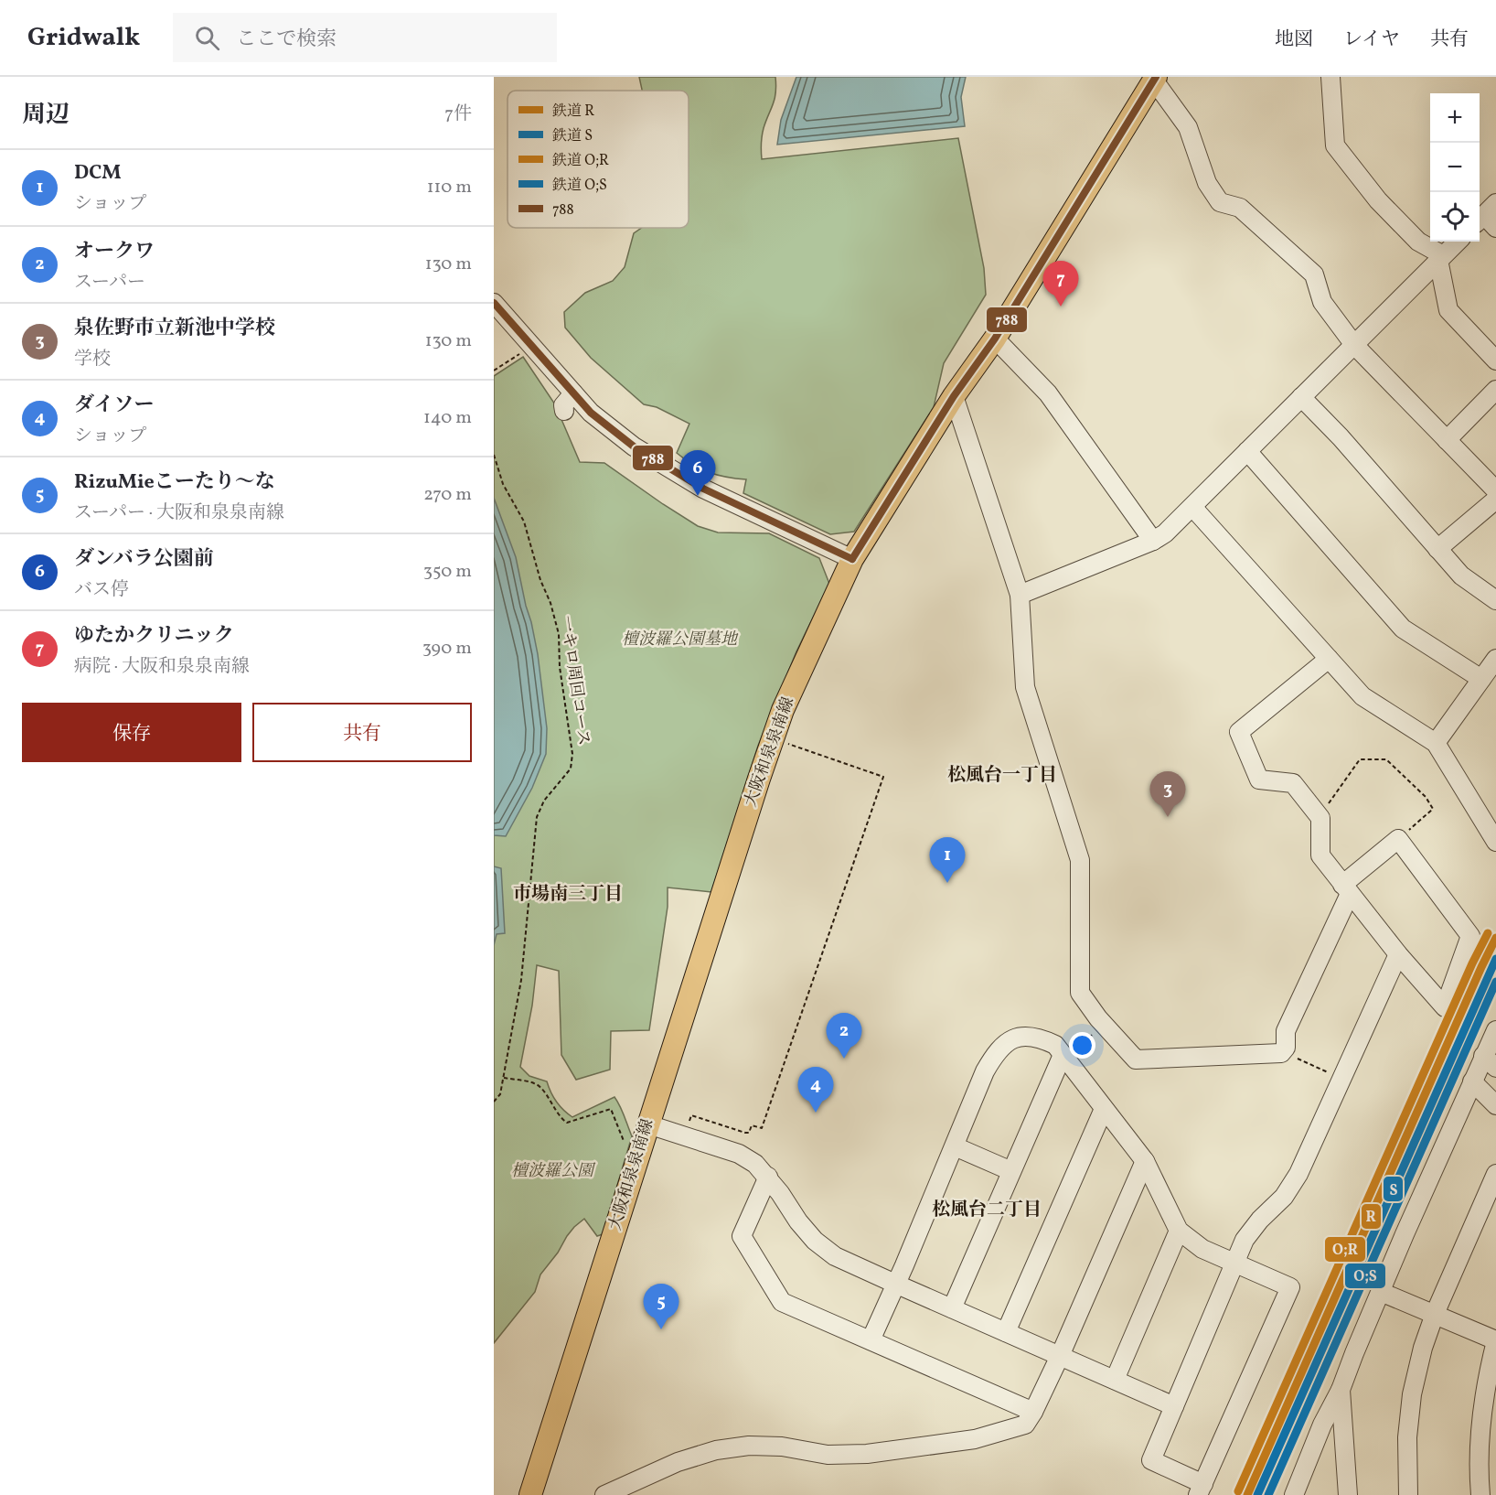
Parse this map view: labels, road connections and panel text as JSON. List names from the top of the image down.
{
  "streets": {
    "main road": ["大阪和泉泉南線"],
    "path": ["一キロ周回コース"]
  },
  "districts": ["松風台一丁目", "市場南三丁目", "松風台二丁目"],
  "parks": ["檀波羅公園墓地", "檀波羅公園"],
  "lines": [
    "transit line 788",
    "rail line O;R",
    "rail line R",
    "rail line S",
    "rail line O;S"
  ],
  "legend": [
    "鉄道 R",
    "鉄道 S",
    "鉄道 O;R",
    "鉄道 O;S",
    "788"
  ],
  "page": {
    "header": "Gridwalk",
    "search": "ここで検索",
    "nav": ["地図", "レイヤ", "共有"],
    "heading": ["周辺", "7件"],
    "map_buttons": ["+", "−"],
    "list": [
      {
        "mark": "1",
        "name": "DCM",
        "note": "ショップ",
        "value": "110 m"
      },
      {
        "mark": "2",
        "name": "オークワ",
        "note": "スーパー",
        "value": "130 m"
      },
      {
        "mark": "3",
        "name": "泉佐野市立新池中学校",
        "note": "学校",
        "value": "130 m"
      },
      {
        "mark": "4",
        "name": "ダイソー",
        "note": "ショップ",
        "value": "140 m"
      },
      {
        "mark": "5",
        "name": "RizuMieこーたり～な",
        "note": "スーパー · 大阪和泉泉南線",
        "value": "270 m"
      },
      {
        "mark": "6",
        "name": "ダンバラ公園前",
        "note": "バス停",
        "value": "350 m"
      },
      {
        "mark": "7",
        "name": "ゆたかクリニック",
        "note": "病院 · 大阪和泉泉南線",
        "value": "390 m"
      }
    ],
    "pins": [
      "7",
      "6",
      "3",
      "1",
      "2",
      "4",
      "5"
    ],
    "buttons": ["保存", "共有"]
  }
}
